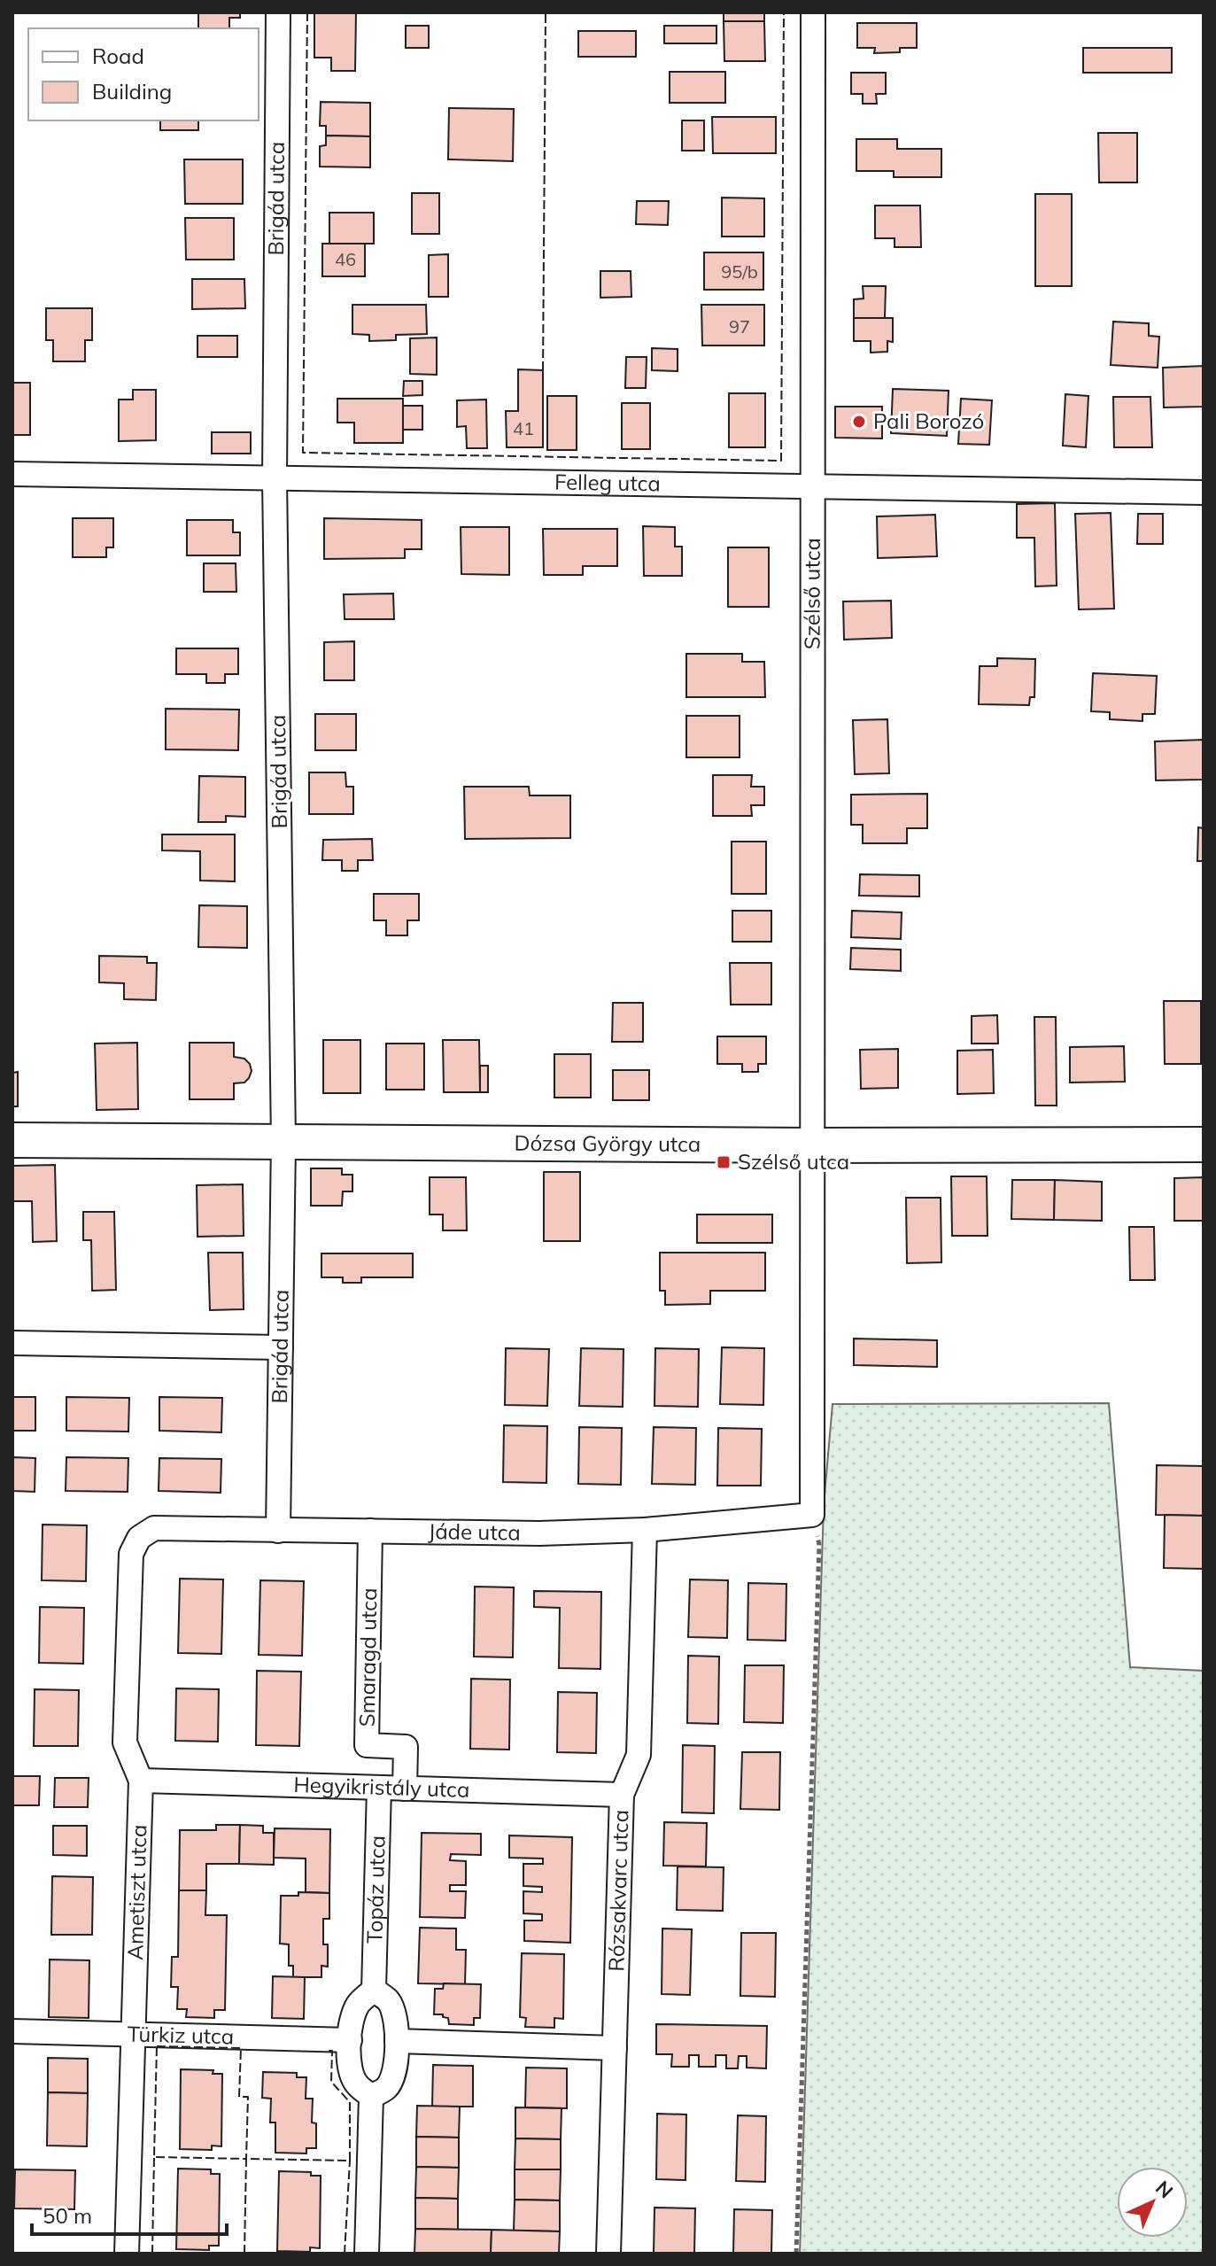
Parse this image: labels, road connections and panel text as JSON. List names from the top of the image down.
{
  "streets": {
    "street": [
      "Brigád utca",
      "Felleg utca",
      "Szélső utca",
      "Dózsa György utca",
      "Jáde utca",
      "Smaragd utca",
      "Hegyikristály utca",
      "Topáz utca",
      "Rózsakvarc utca",
      "Ametiszt utca",
      "Türkiz utca"
    ]
  },
  "crossings": [
    ["Brigád utca", "Felleg utca"],
    ["Brigád utca", "Dózsa György utca"],
    ["Brigád utca", "Jáde utca"],
    ["Felleg utca", "Szélső utca"],
    ["Szélső utca", "Dózsa György utca"],
    ["Szélső utca", "Jáde utca"],
    ["Jáde utca", "Smaragd utca"],
    ["Jáde utca", "Rózsakvarc utca"],
    ["Jáde utca", "Ametiszt utca"],
    ["Smaragd utca", "Hegyikristály utca"],
    ["Hegyikristály utca", "Topáz utca"],
    ["Hegyikristály utca", "Rózsakvarc utca"],
    ["Hegyikristály utca", "Ametiszt utca"],
    ["Ametiszt utca", "Türkiz utca"]
  ],
  "places": {
    "other": ["Pali Borozó"],
    "transit": ["Szélső utca"]
  },
  "house_numbers": [
    "46",
    "95/b",
    "97",
    "41"
  ],
  "legend": ["Road", "Building"],
  "scale_bar": "50 m",
  "north": "top right"
}
